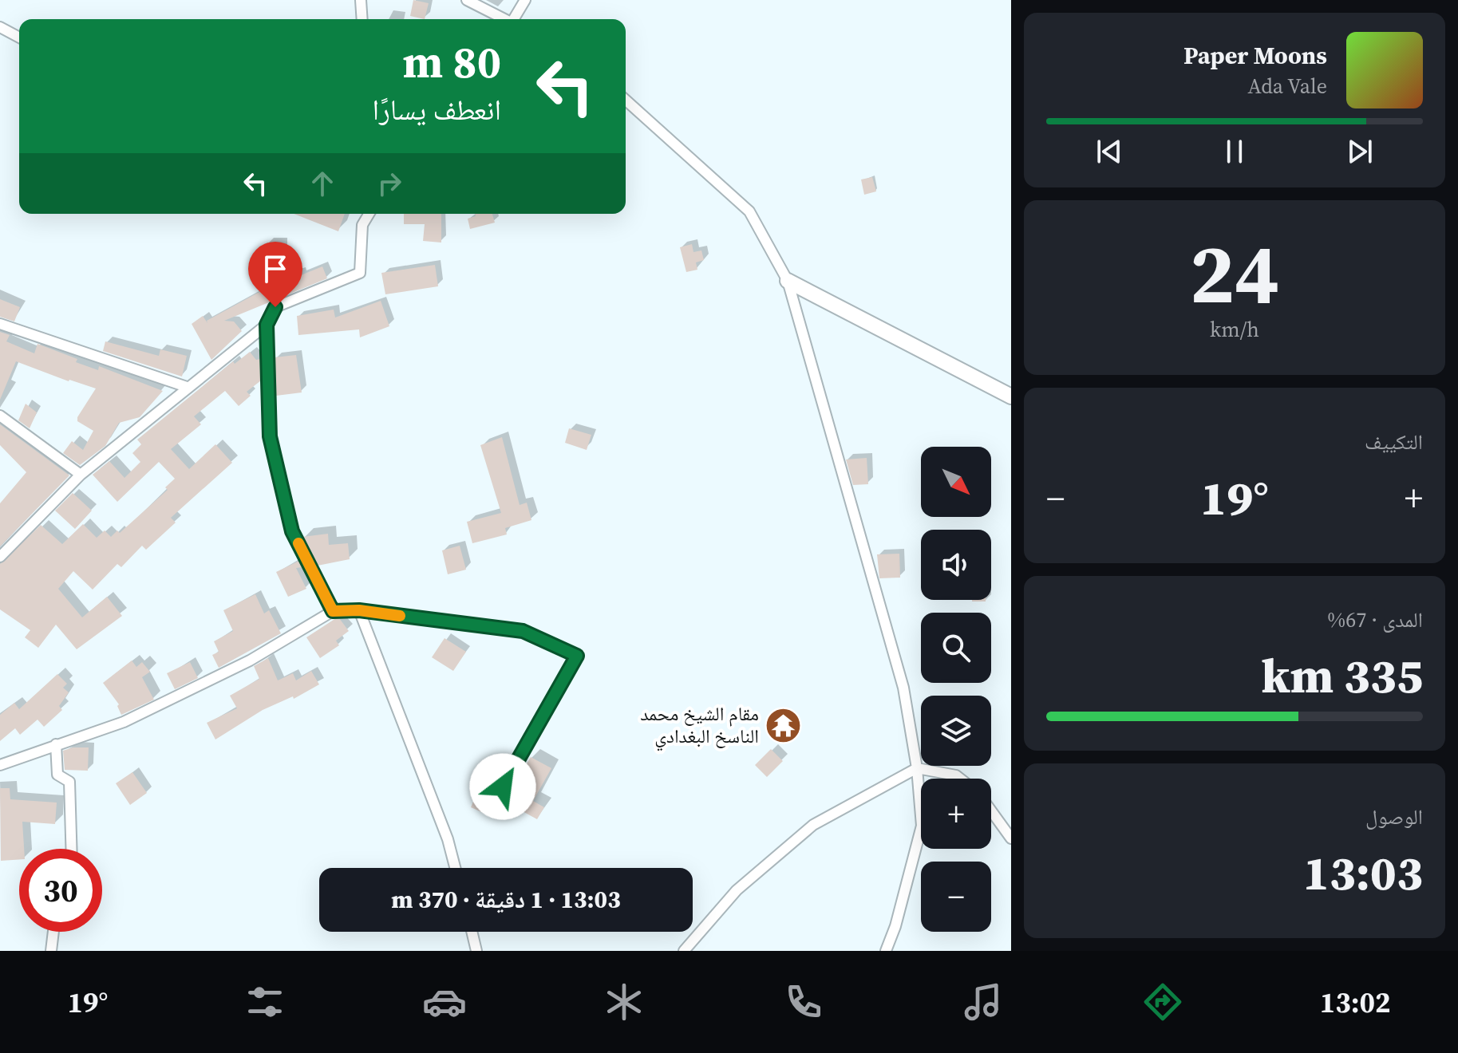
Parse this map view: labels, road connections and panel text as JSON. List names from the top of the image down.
{
  "places": {
    "temple": ["مقام الشيخ محمد الناسخ البغدادي"]
  },
  "north": "bottom right",
  "page": {
    "turn": ["80 m", "انعطف يسارًا"],
    "song": ["Paper Moons", "Ada Vale"],
    "tile": [
      ["24", "km/h"],
      "التكييف",
      ["المدى · 67%", "335 km"],
      ["الوصول", "13:03"]
    ],
    "map_buttons": ["+", "−"],
    "heat": ["−", "19°", "+"],
    "limit": "30",
    "trip": "13:03 · 1 دقيقة · 370 m",
    "tabs": ["13:02", "19°"]
  }
}
